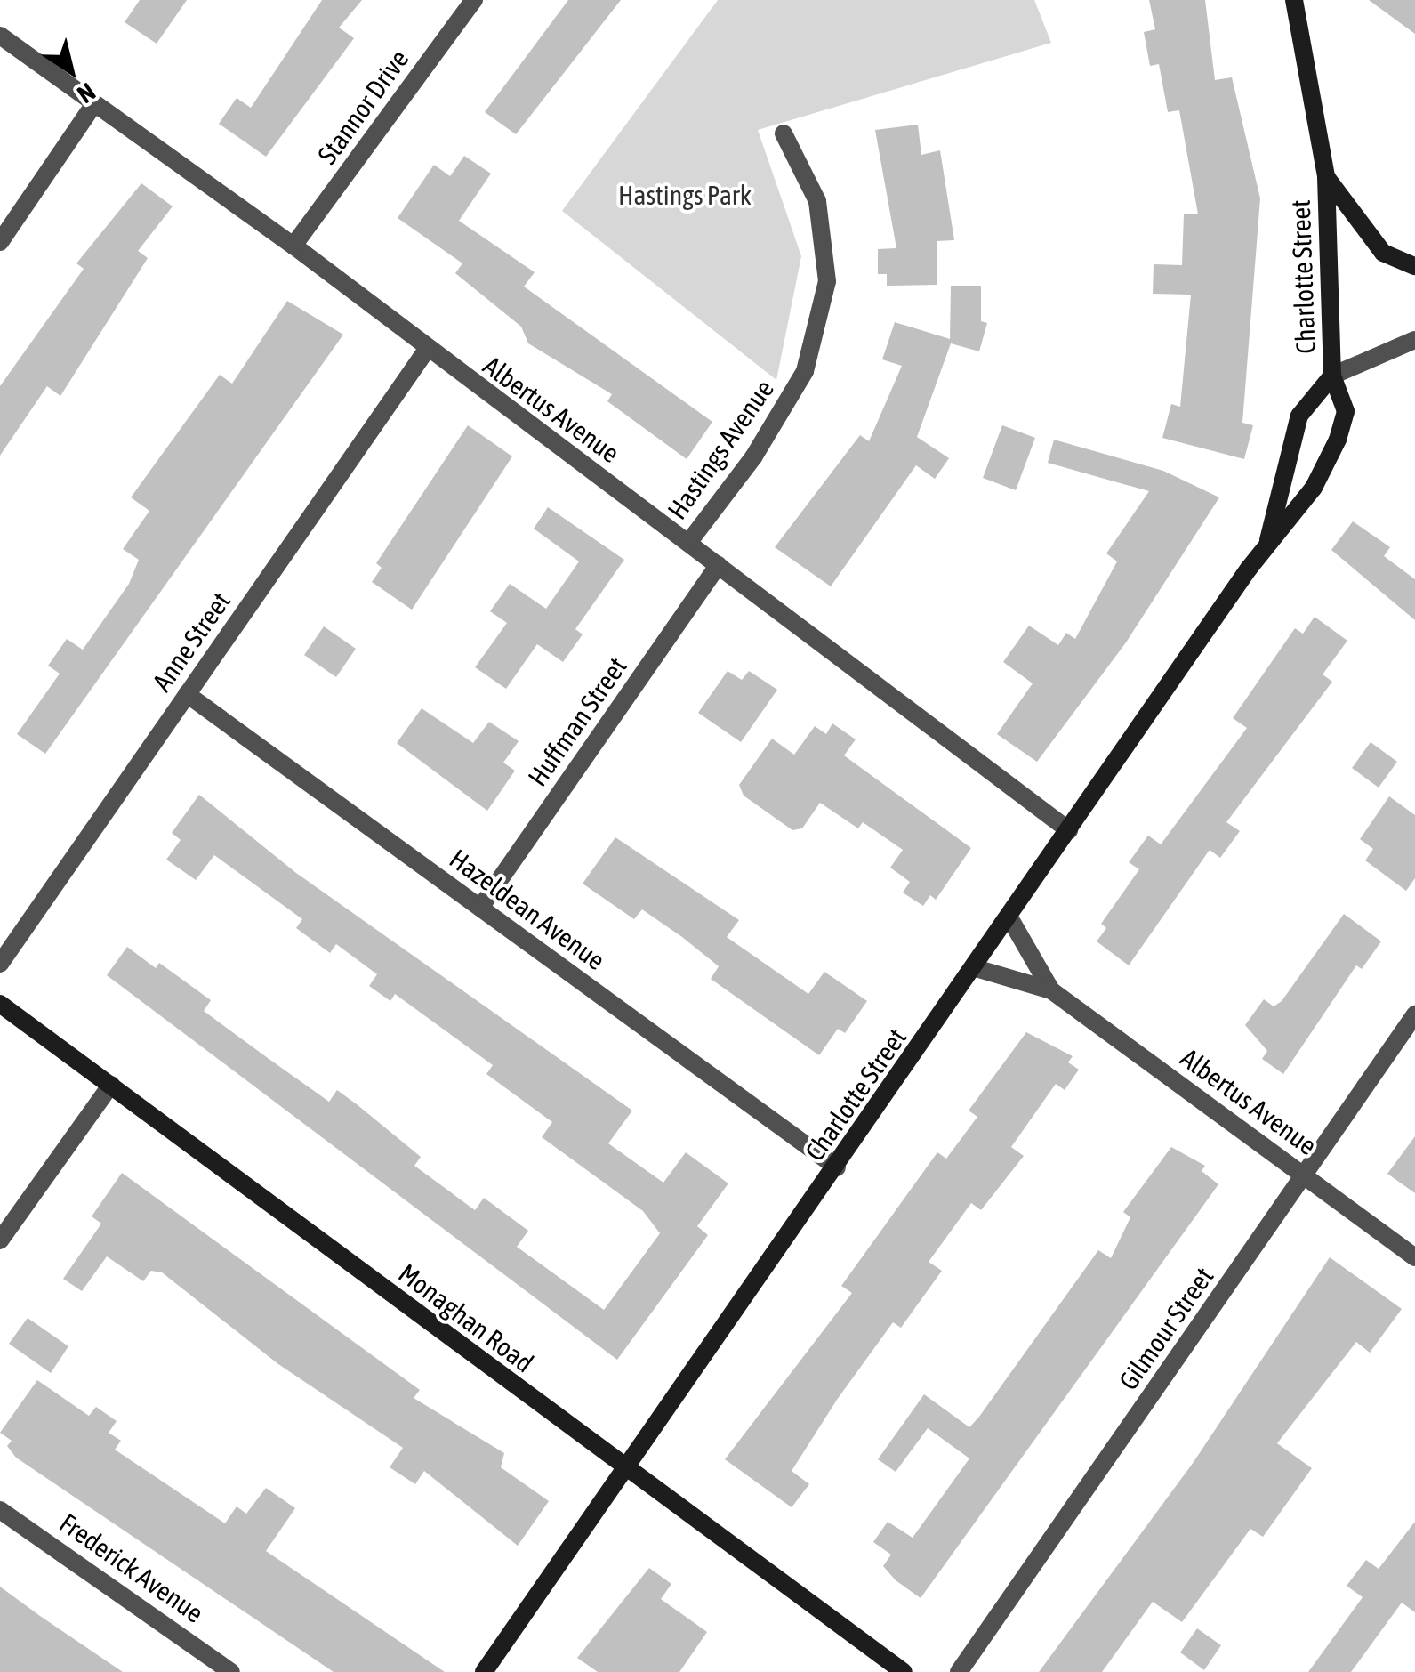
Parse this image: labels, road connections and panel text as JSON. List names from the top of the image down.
{
  "streets": {
    "main road": ["Charlotte Street", "Monaghan Road"],
    "street": [
      "Stannor Drive",
      "Albertus Avenue",
      "Hastings Avenue",
      "Anne Street",
      "Huffman Street",
      "Hazeldean Avenue",
      "Gilmour Street",
      "Frederick Avenue"
    ]
  },
  "crossings": [
    ["Stannor Drive", "Albertus Avenue"],
    ["Charlotte Street", "Albertus Avenue"],
    ["Charlotte Street", "Hazeldean Avenue"],
    ["Charlotte Street", "Monaghan Road"],
    ["Albertus Avenue", "Hastings Avenue"],
    ["Albertus Avenue", "Anne Street"],
    ["Albertus Avenue", "Huffman Street"],
    ["Albertus Avenue", "Gilmour Street"],
    ["Anne Street", "Hazeldean Avenue"],
    ["Huffman Street", "Hazeldean Avenue"]
  ],
  "parks": ["Hastings Park"],
  "north": "bottom right"
}
